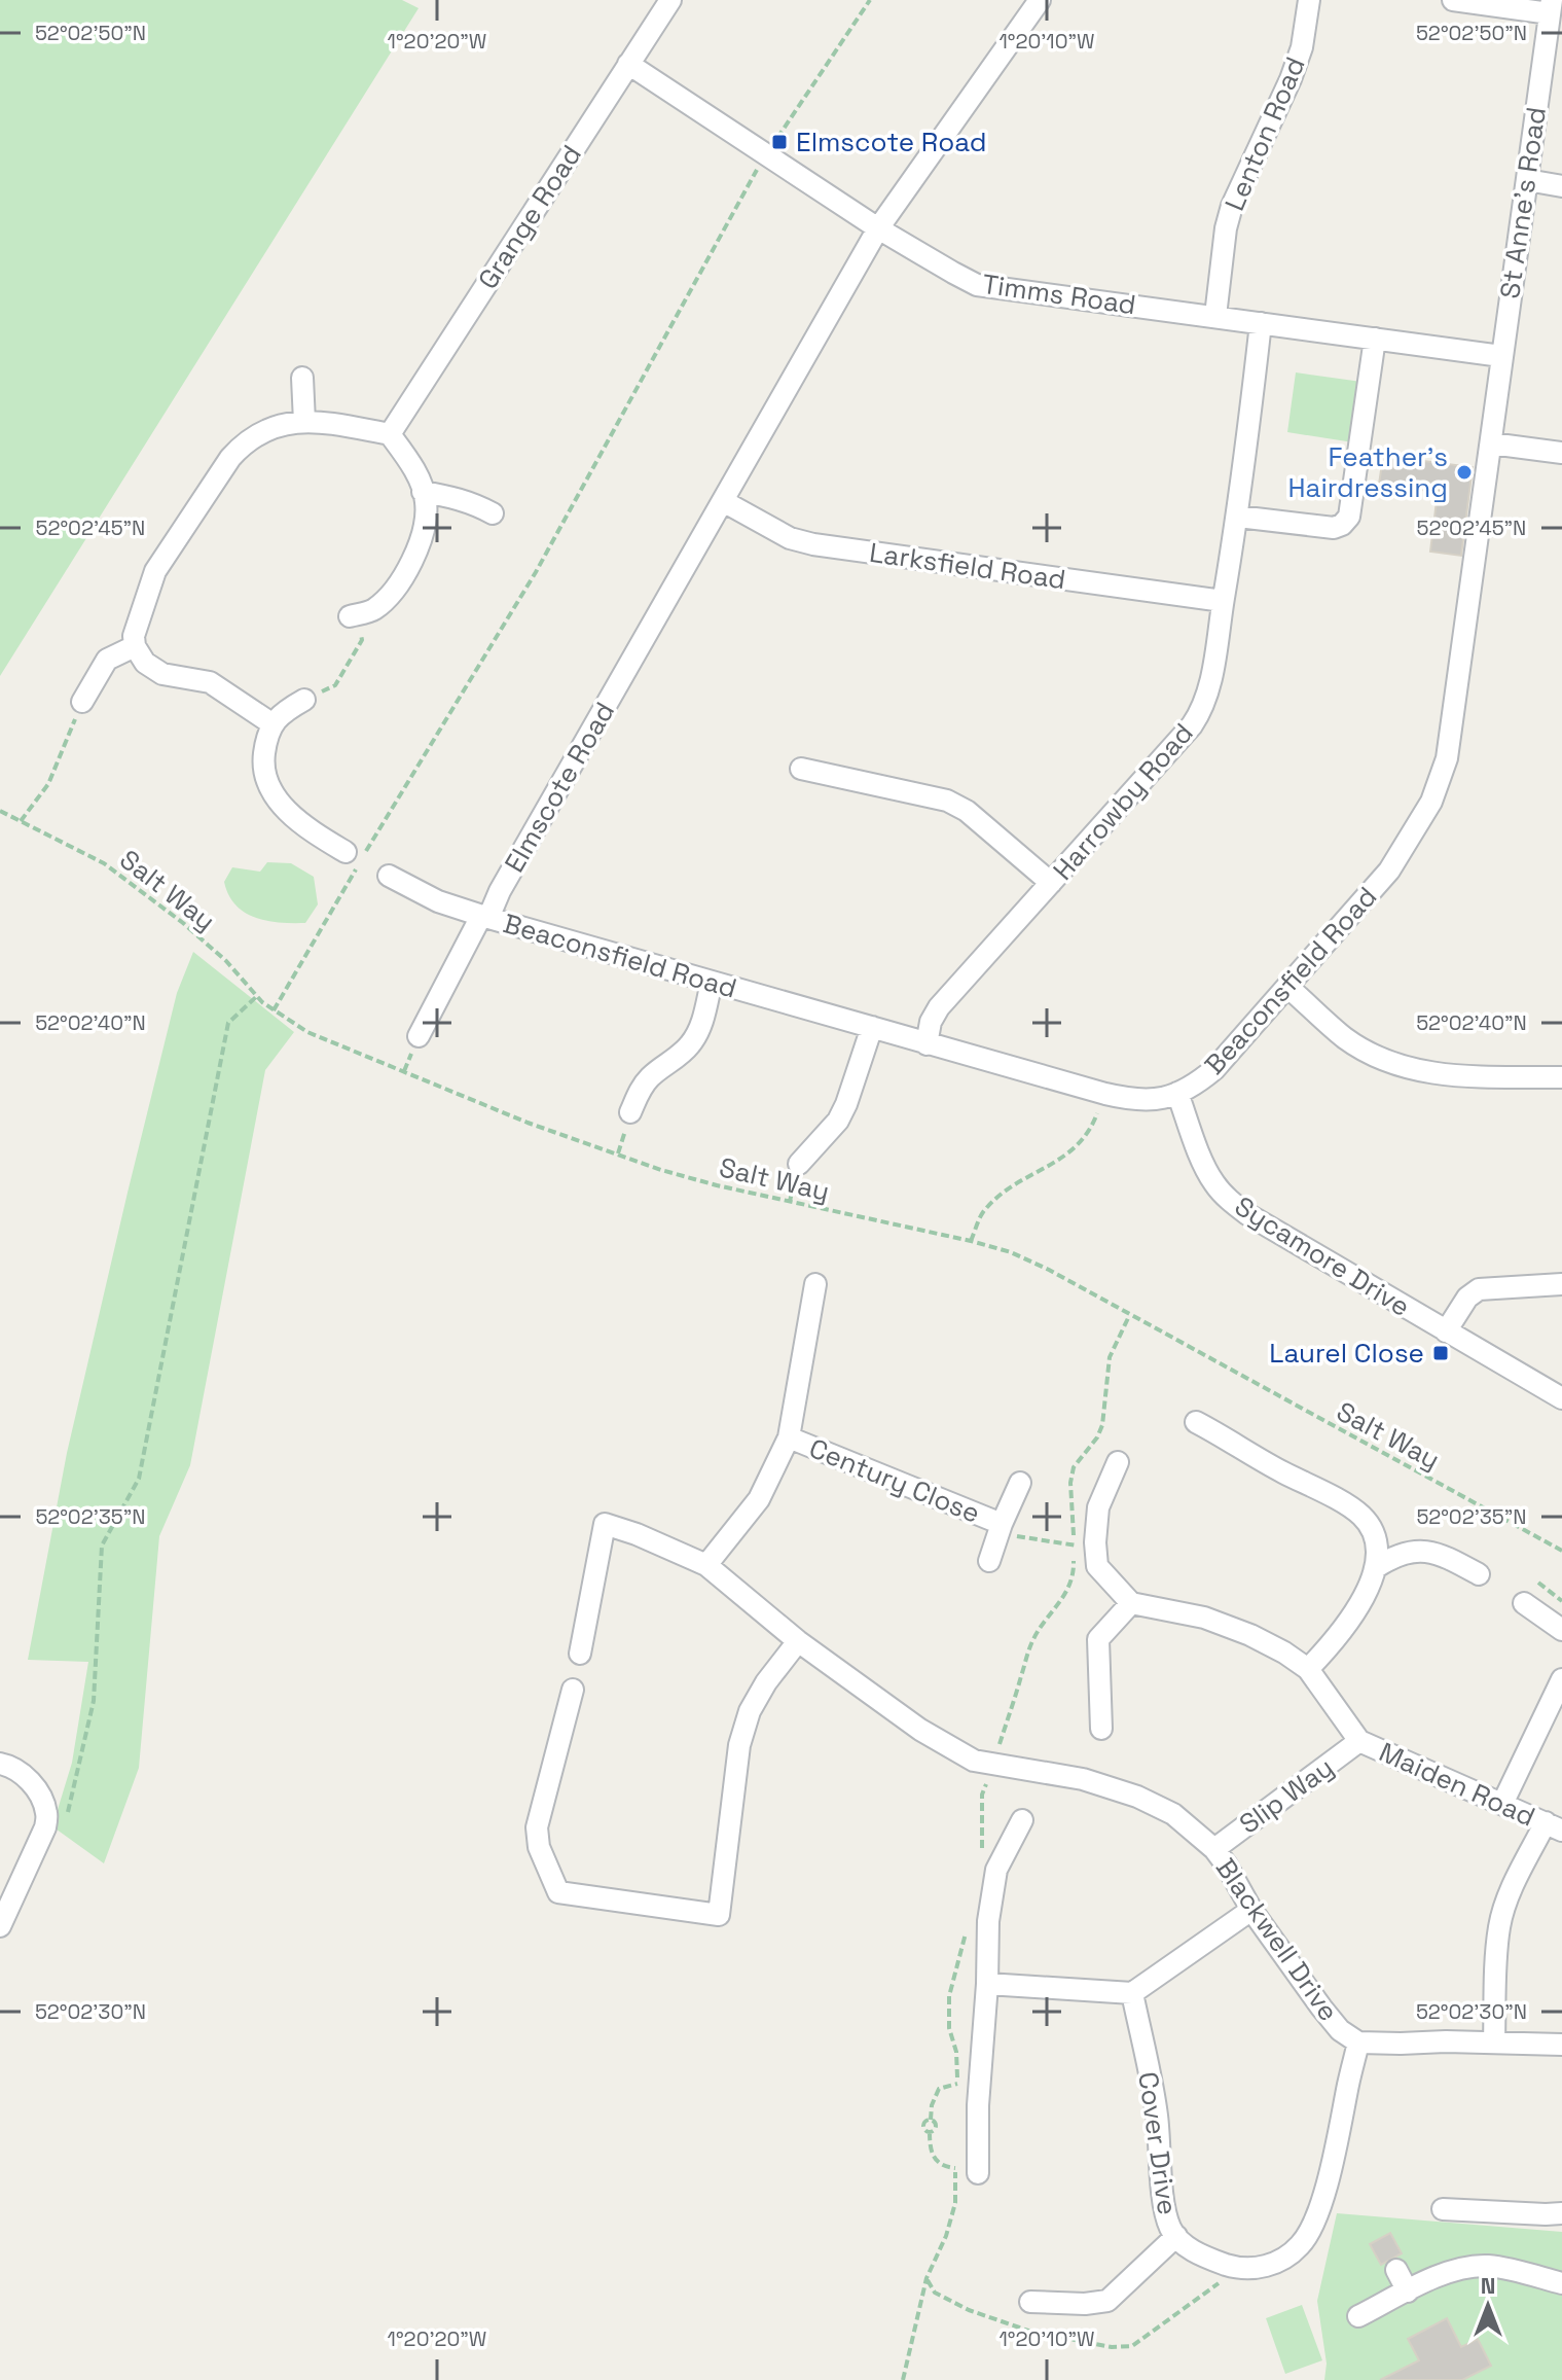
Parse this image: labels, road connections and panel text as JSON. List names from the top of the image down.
{
  "streets": {
    "street": [
      "Lenton Road",
      "St Anne's Road",
      "Grange Road",
      "Timms Road",
      "Larksfield Road",
      "Elmscote Road",
      "Harrowby Road",
      "Beaconsfield Road",
      "Sycamore Drive",
      "Century Close",
      "Maiden Road",
      "Slip Way",
      "Blackwell Drive",
      "Cover Drive"
    ],
    "path": ["Salt Way"]
  },
  "crossings": [
    ["Lenton Road", "Timms Road"],
    ["St Anne's Road", "Timms Road"],
    ["St Anne's Road", "Beaconsfield Road"],
    ["Grange Road", "Timms Road"],
    ["Timms Road", "Elmscote Road"],
    ["Timms Road", "Harrowby Road"],
    ["Timms Road", "Beaconsfield Road"],
    ["Larksfield Road", "Elmscote Road"],
    ["Larksfield Road", "Harrowby Road"],
    ["Elmscote Road", "Beaconsfield Road"],
    ["Harrowby Road", "Beaconsfield Road"],
    ["Beaconsfield Road", "Sycamore Drive"],
    ["Maiden Road", "Slip Way"],
    ["Slip Way", "Blackwell Drive"],
    ["Blackwell Drive", "Cover Drive"]
  ],
  "places": {
    "transit": ["Elmscote Road", "Laurel Close"],
    "other": ["Feather's Hairdressing"]
  },
  "north": "top",
  "coordinates": [
    "52°02'50\"N",
    "1°20'20\"W",
    "1°20'10\"W",
    "52°02'45\"N",
    "52°02'40\"N",
    "52°02'35\"N",
    "52°02'30\"N"
  ]
}
